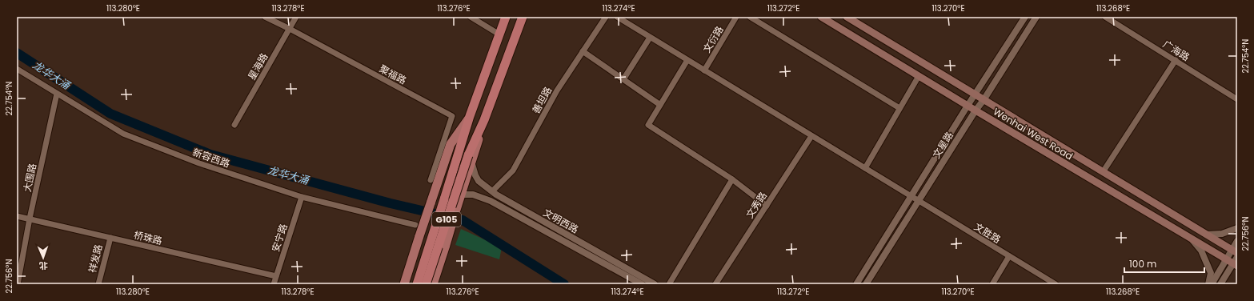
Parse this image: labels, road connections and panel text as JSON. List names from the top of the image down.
{
  "streets": {
    "highway": ["G105"],
    "main road": ["Wenhai West Road"],
    "street": [
      "文衍路",
      "广海路",
      "星海路",
      "聚福路",
      "善坦路",
      "文星路",
      "新容西路",
      "大围路",
      "文秀路",
      "文明西路",
      "文胜路",
      "桥珠路",
      "安宁路",
      "祥发路"
    ]
  },
  "crossings": [
    ["文衍路", "文胜路"],
    ["星海路", "聚福路"],
    ["善坦路", "文明西路"],
    ["Wenhai West Road", "文星路"],
    ["文星路", "文胜路"],
    ["新容西路", "大围路"],
    ["新容西路", "安宁路"],
    ["大围路", "桥珠路"],
    ["文秀路", "文胜路"],
    ["G105", "文明西路"],
    ["桥珠路", "安宁路"],
    ["桥珠路", "祥发路"]
  ],
  "water": ["龙华大涌"],
  "scale_bar": "100 m",
  "north": "bottom",
  "coordinates": [
    "113.280°E",
    "113.278°E",
    "113.276°E",
    "113.274°E",
    "113.272°E",
    "113.270°E",
    "113.268°E",
    "22.754°N",
    "22.756°N"
  ]
}
